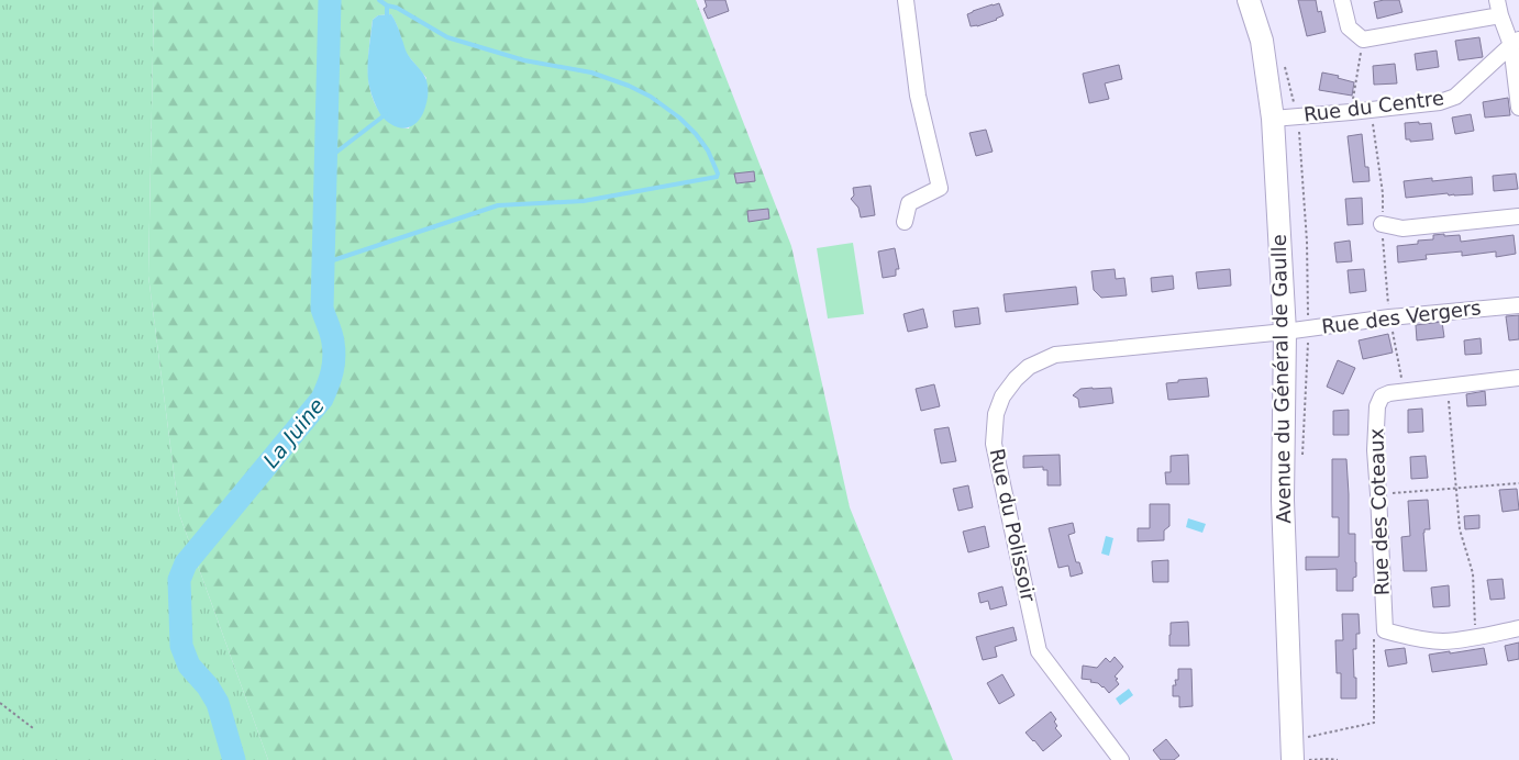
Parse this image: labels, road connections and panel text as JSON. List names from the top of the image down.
{
  "streets": {
    "main road": ["Avenue du Général de Gaulle"],
    "street": [
      "Rue du Centre",
      "Rue des Vergers",
      "Rue des Coteaux",
      "Rue du Polissoir"
    ]
  },
  "crossings": [
    ["Rue du Centre", "Avenue du Général de Gaulle"],
    ["Rue des Vergers", "Avenue du Général de Gaulle"],
    ["Rue des Vergers", "Rue du Polissoir"],
    ["Avenue du Général de Gaulle", "Rue du Polissoir"]
  ],
  "water": ["La Juine"]
}
